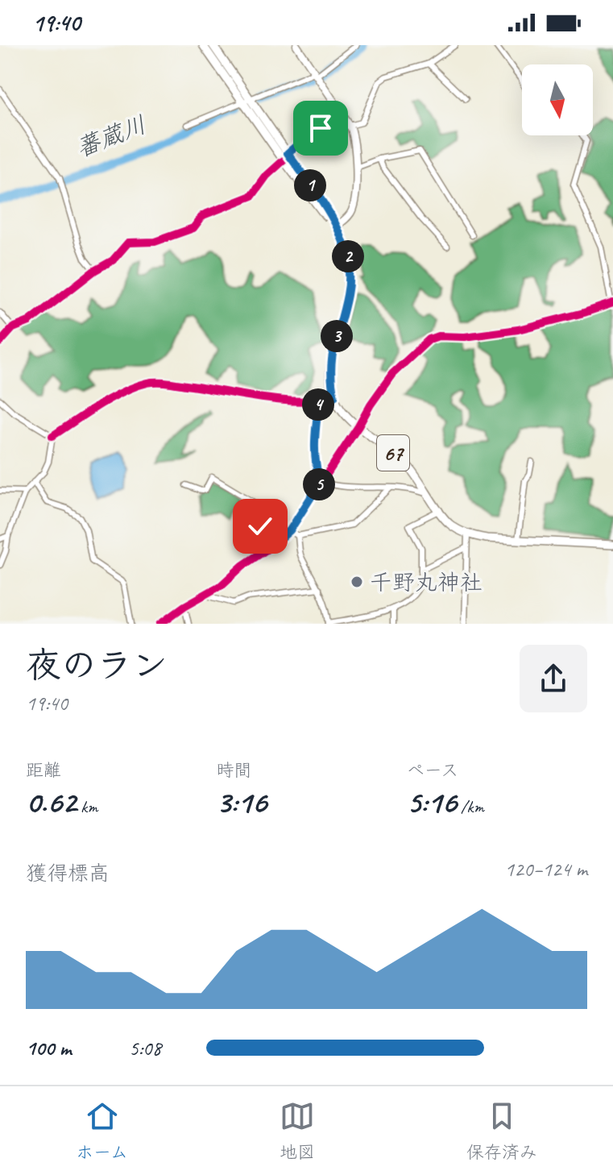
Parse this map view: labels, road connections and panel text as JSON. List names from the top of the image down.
{
  "streets": {
    "main road": ["67"]
  },
  "water": ["蕃蔵川"],
  "places": ["千野丸神社"],
  "north": "bottom",
  "page": {
    "status": "19:40",
    "pins": [
      "1",
      "2",
      "3",
      "4",
      "5"
    ],
    "heading": ["夜のラン", "19:40"],
    "stats": [
      ["距離", "0.62 km"],
      ["時間", "3:16"],
      ["ペース", "5:16 /km"]
    ],
    "chart": ["獲得標高", "120–124 m"],
    "list": [
      {
        "name": "100 m",
        "note": "5:08"
      }
    ],
    "tabs": ["ホーム", "地図", "保存済み"]
  }
}
